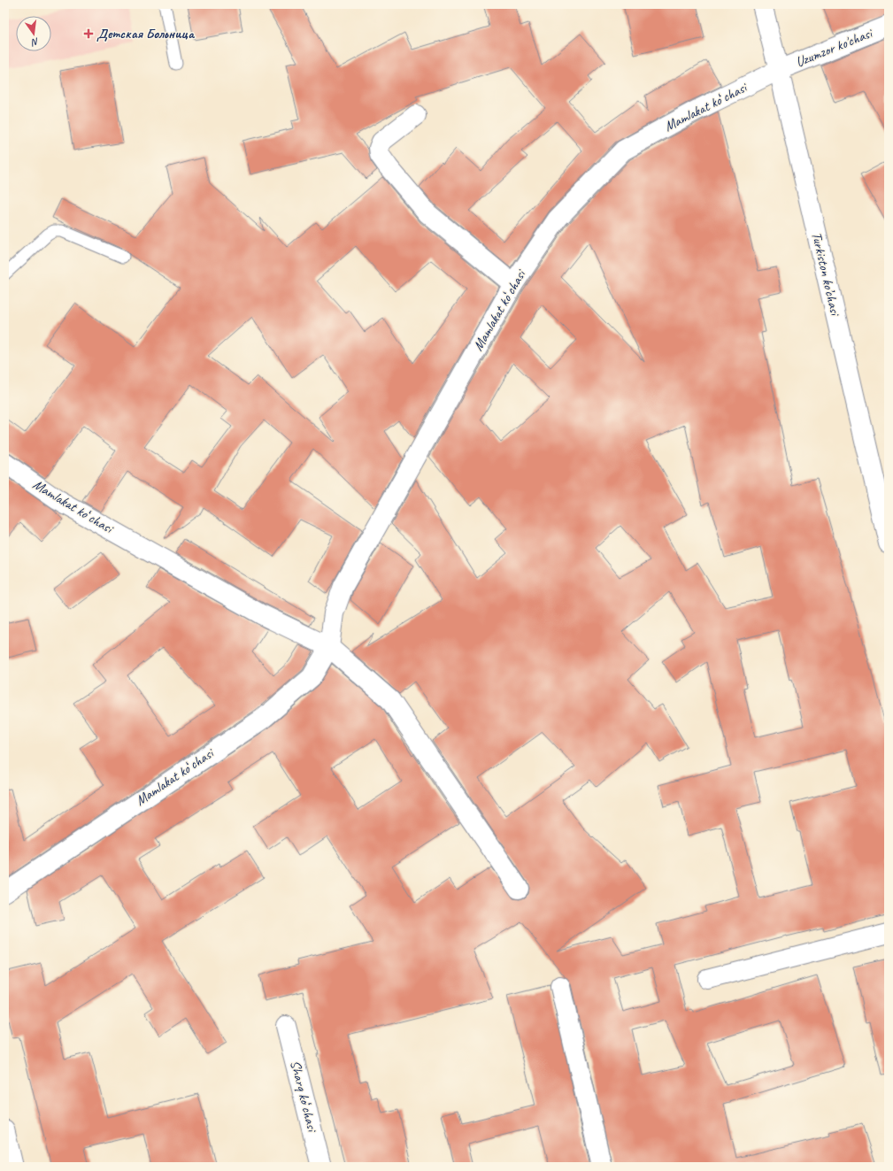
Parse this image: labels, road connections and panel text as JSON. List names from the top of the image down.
{
  "streets": {
    "street": [
      "Uzumzor ko'chasi",
      "Mamlakat koʻchasi",
      "Turkiston ko’chasi",
      "Sharq koʻchasi"
    ]
  },
  "crossings": [
    ["Uzumzor ko'chasi", "Mamlakat koʻchasi"],
    ["Uzumzor ko'chasi", "Turkiston ko’chasi"],
    ["Mamlakat koʻchasi", "Turkiston ko’chasi"]
  ],
  "places": {
    "health": ["Детская Больница"]
  },
  "north": "bottom"
}
